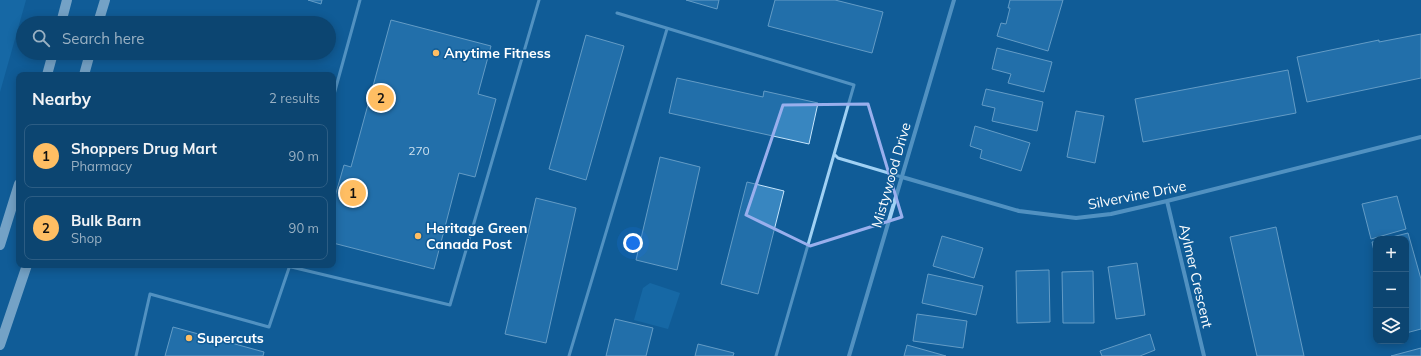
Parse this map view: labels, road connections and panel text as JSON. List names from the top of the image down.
{
  "streets": {
    "street": ["Mistywood Drive", "Silvervine Drive", "Aylmer Crescent"]
  },
  "crossings": [
    ["Mistywood Drive", "Silvervine Drive"],
    ["Silvervine Drive", "Aylmer Crescent"]
  ],
  "places": ["Anytime Fitness", "Heritage Green Canada Post", "Supercuts"],
  "house_numbers": ["270"],
  "page": {
    "search": "Search here",
    "heading": ["Nearby", "2 results"],
    "pins": ["2", "1"],
    "list": [
      {
        "mark": "1",
        "name": "Shoppers Drug Mart",
        "note": "Pharmacy",
        "value": "90 m"
      },
      {
        "mark": "2",
        "name": "Bulk Barn",
        "note": "Shop",
        "value": "90 m"
      }
    ],
    "map_buttons": ["+", "−"]
  }
}
